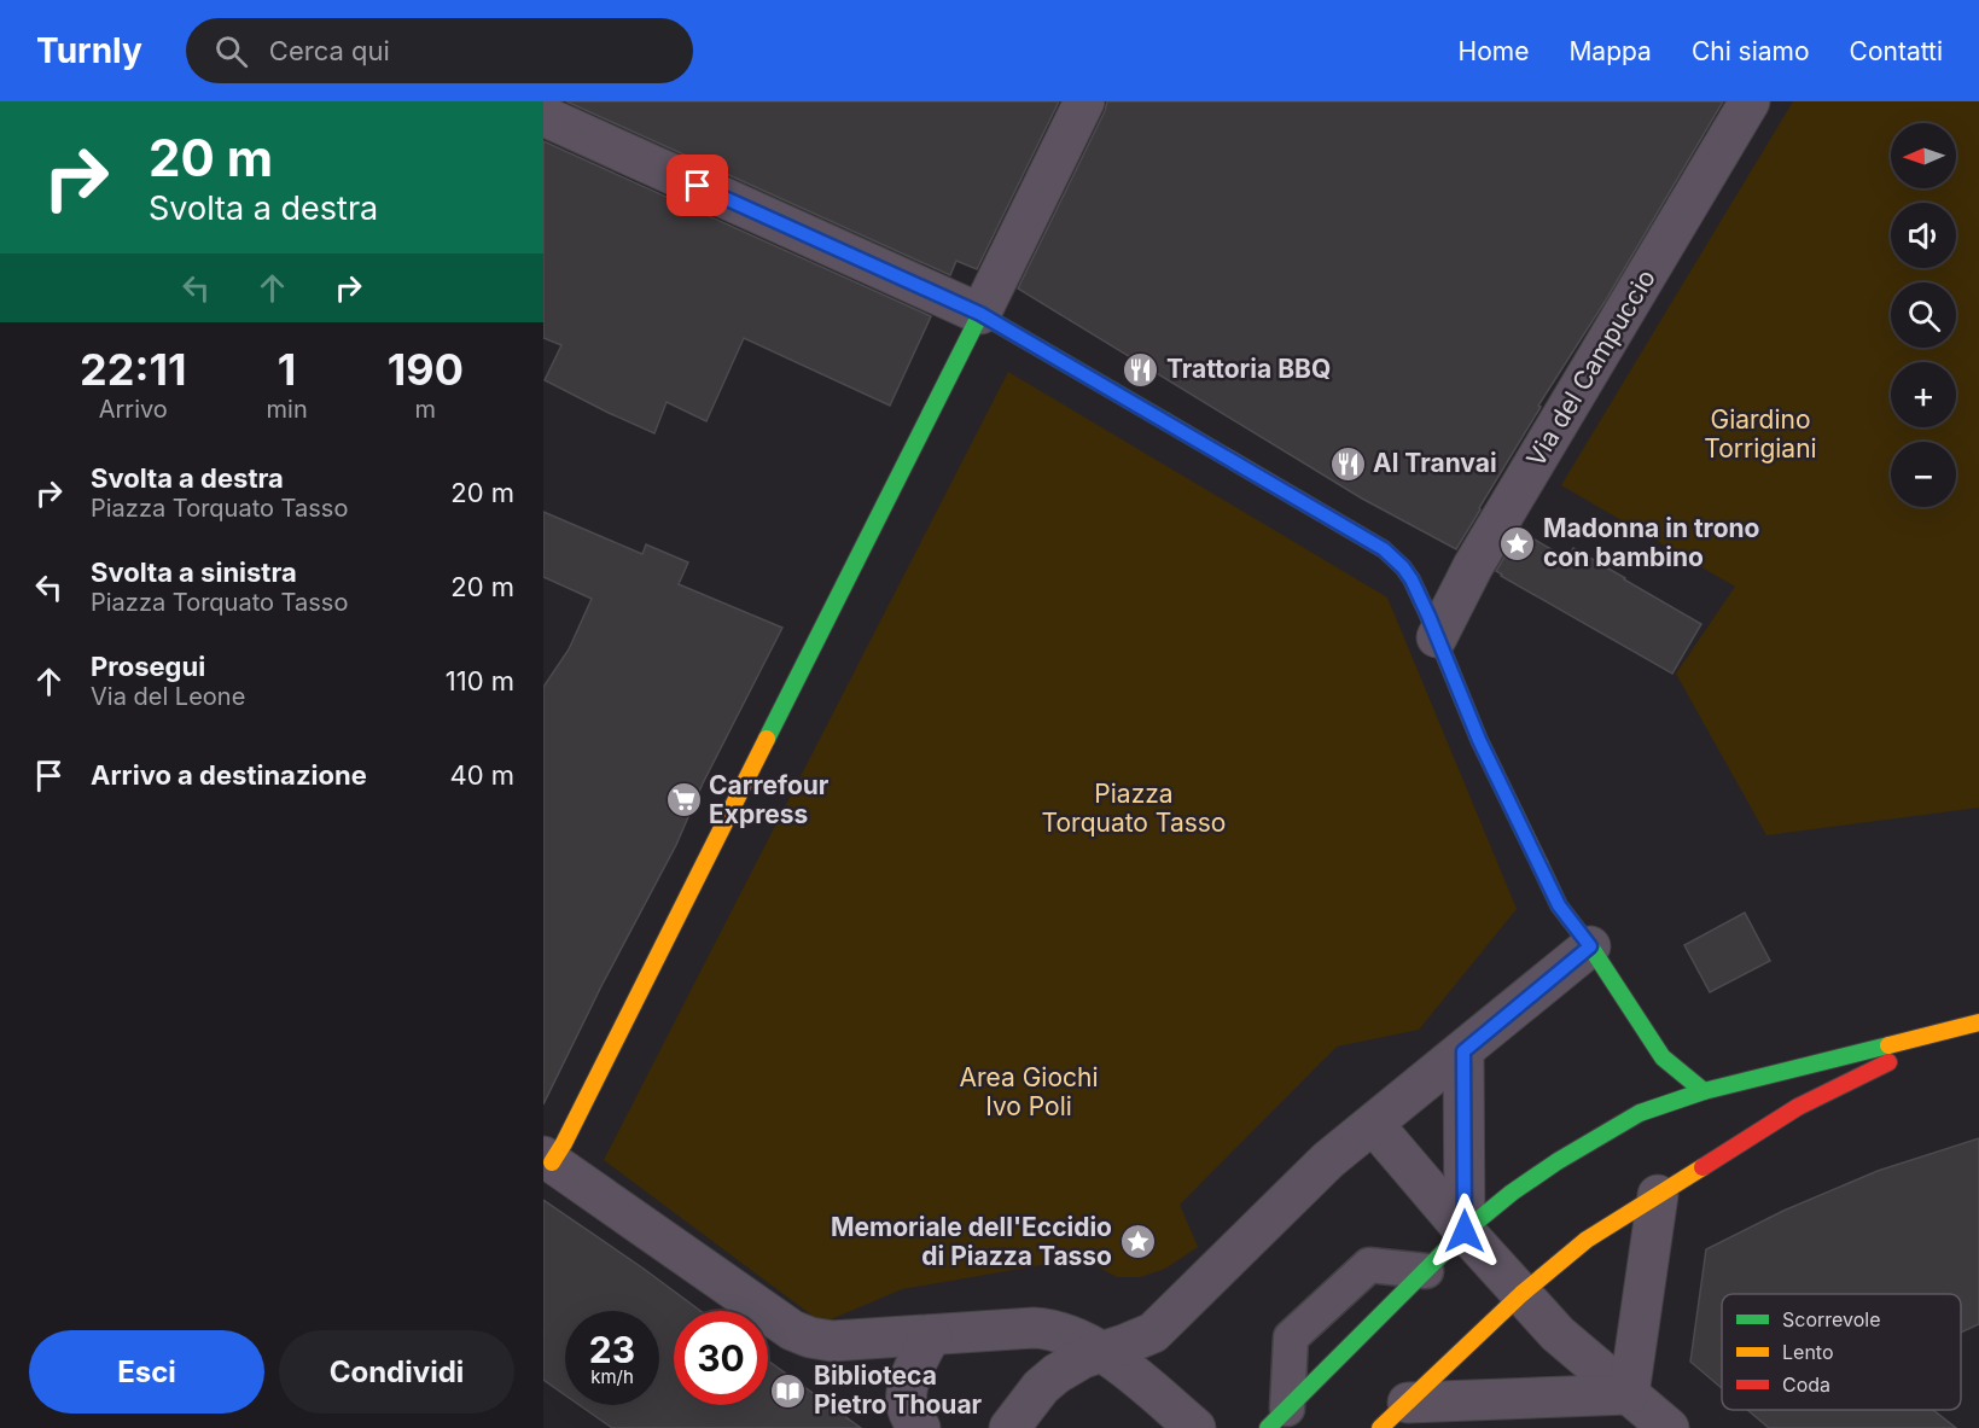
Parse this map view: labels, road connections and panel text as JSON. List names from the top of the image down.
{
  "streets": {
    "street": ["Via del Campuccio"]
  },
  "parks": ["Giardino Torrigiani", "Piazza Torquato Tasso", "Area Giochi Ivo Poli"],
  "places": {
    "restaurant": ["Trattoria BBQ", "Al Tranvai"],
    "place": ["Madonna in trono con bambino", "Memoriale dell'Eccidio di Piazza Tasso"],
    "supermarket": ["Carrefour Express"],
    "library": ["Biblioteca Pietro Thouar"]
  },
  "legend": ["Scorrevole", "Lento", "Coda"],
  "north": "left",
  "page": {
    "header": "Turnly",
    "search": "Cerca qui",
    "nav": [
      "Home",
      "Mappa",
      "Chi siamo",
      "Contatti"
    ],
    "turn": ["20 m", "Svolta a destra"],
    "map_buttons": ["+", "−"],
    "eta": [
      "22:11",
      "Arrivo",
      "1",
      "min",
      "190",
      "m"
    ],
    "list": [
      {
        "name": "Svolta a destra",
        "note": "Piazza Torquato Tasso",
        "value": "20 m"
      },
      {
        "name": "Svolta a sinistra",
        "note": "Piazza Torquato Tasso",
        "value": "20 m"
      },
      {
        "name": "Prosegui",
        "note": "Via del Leone",
        "value": "110 m"
      },
      {
        "name": "Arrivo a destinazione",
        "value": "40 m"
      }
    ],
    "speed": "23 km/h",
    "limit": "30",
    "buttons": ["Esci", "Condividi"]
  }
}
